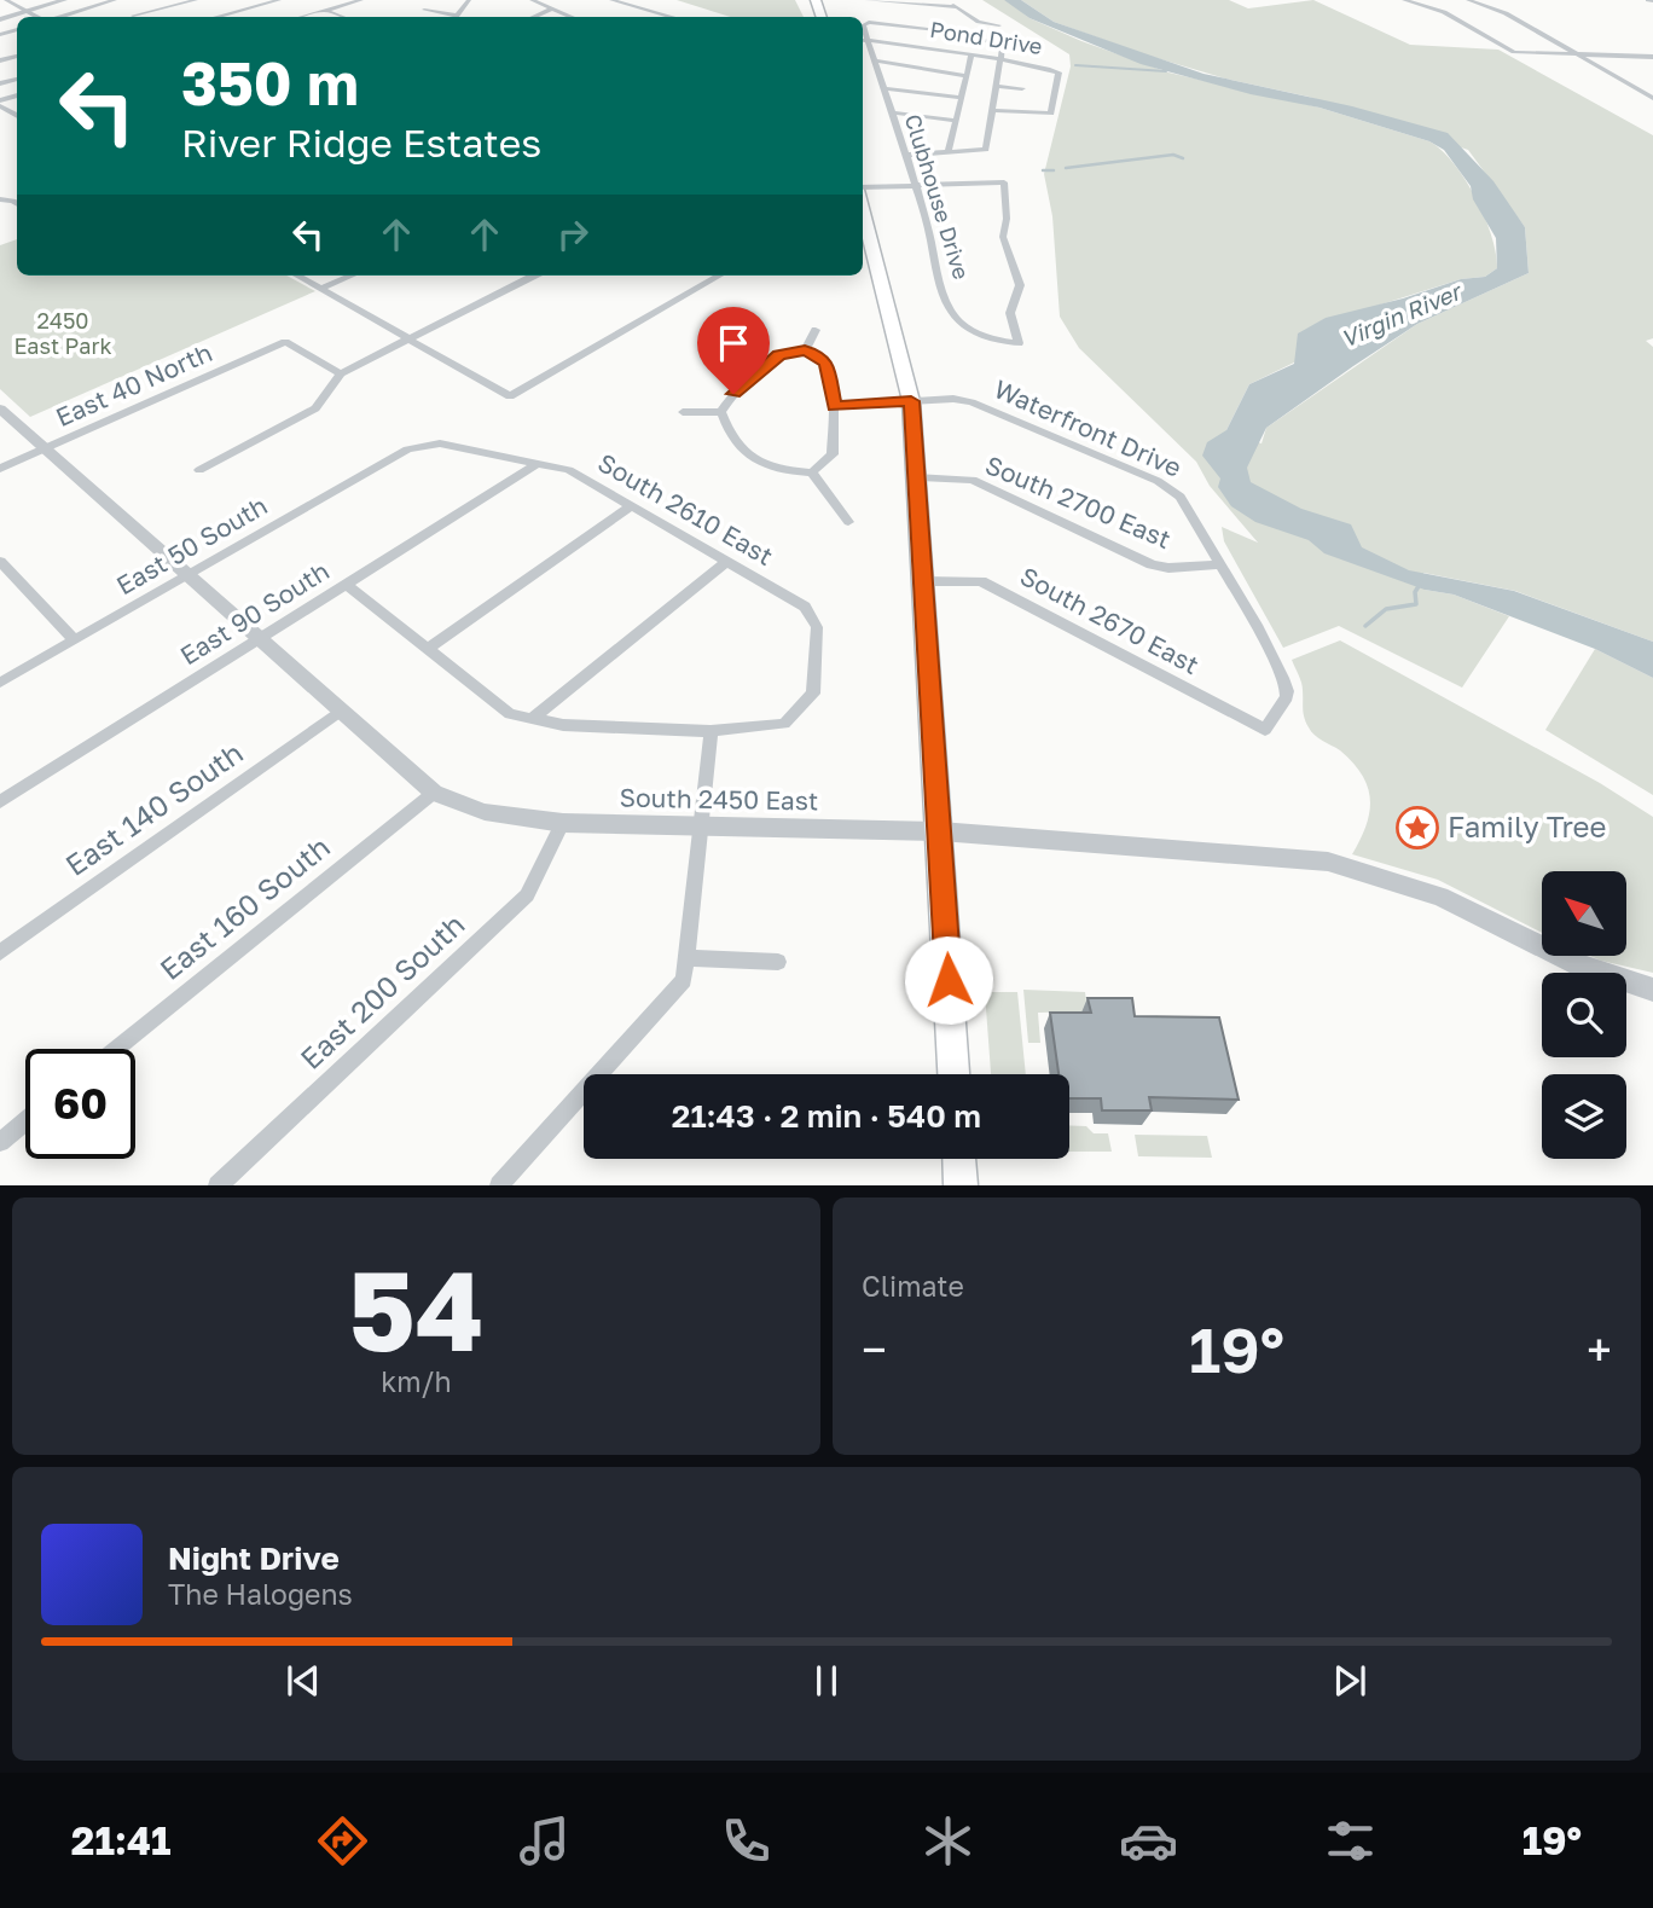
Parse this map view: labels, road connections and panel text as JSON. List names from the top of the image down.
{
  "streets": {
    "street": [
      "Pond Drive",
      "Clubhouse Drive",
      "East 40 North",
      "Waterfront Drive",
      "South 2700 East",
      "South 2610 East",
      "East 50 South",
      "East 90 South",
      "South 2670 East",
      "South 2450 East",
      "East 140 South",
      "East 160 South",
      "East 200 South"
    ]
  },
  "crossings": [
    ["Pond Drive", "Clubhouse Drive"],
    ["East 40 North", "South 2450 East"],
    ["Waterfront Drive", "South 2700 East"],
    ["Waterfront Drive", "South 2670 East"],
    ["South 2610 East", "East 50 South"],
    ["South 2610 East", "East 90 South"],
    ["East 50 South", "South 2450 East"],
    ["East 90 South", "South 2450 East"],
    ["South 2450 East", "East 140 South"],
    ["South 2450 East", "East 160 South"],
    ["South 2450 East", "East 200 South"]
  ],
  "water": ["Virgin River"],
  "parks": ["2450 East Park"],
  "places": {
    "place": ["Family Tree"]
  },
  "north": "top left",
  "page": {
    "turn": ["350 m", "River Ridge Estates"],
    "limit": "60",
    "trip": "21:43 · 2 min · 540 m",
    "tile": [
      ["54", "km/h"],
      "Climate"
    ],
    "heat": ["−", "19°", "+"],
    "song": ["Night Drive", "The Halogens"],
    "tabs": ["21:41", "19°"]
  }
}
